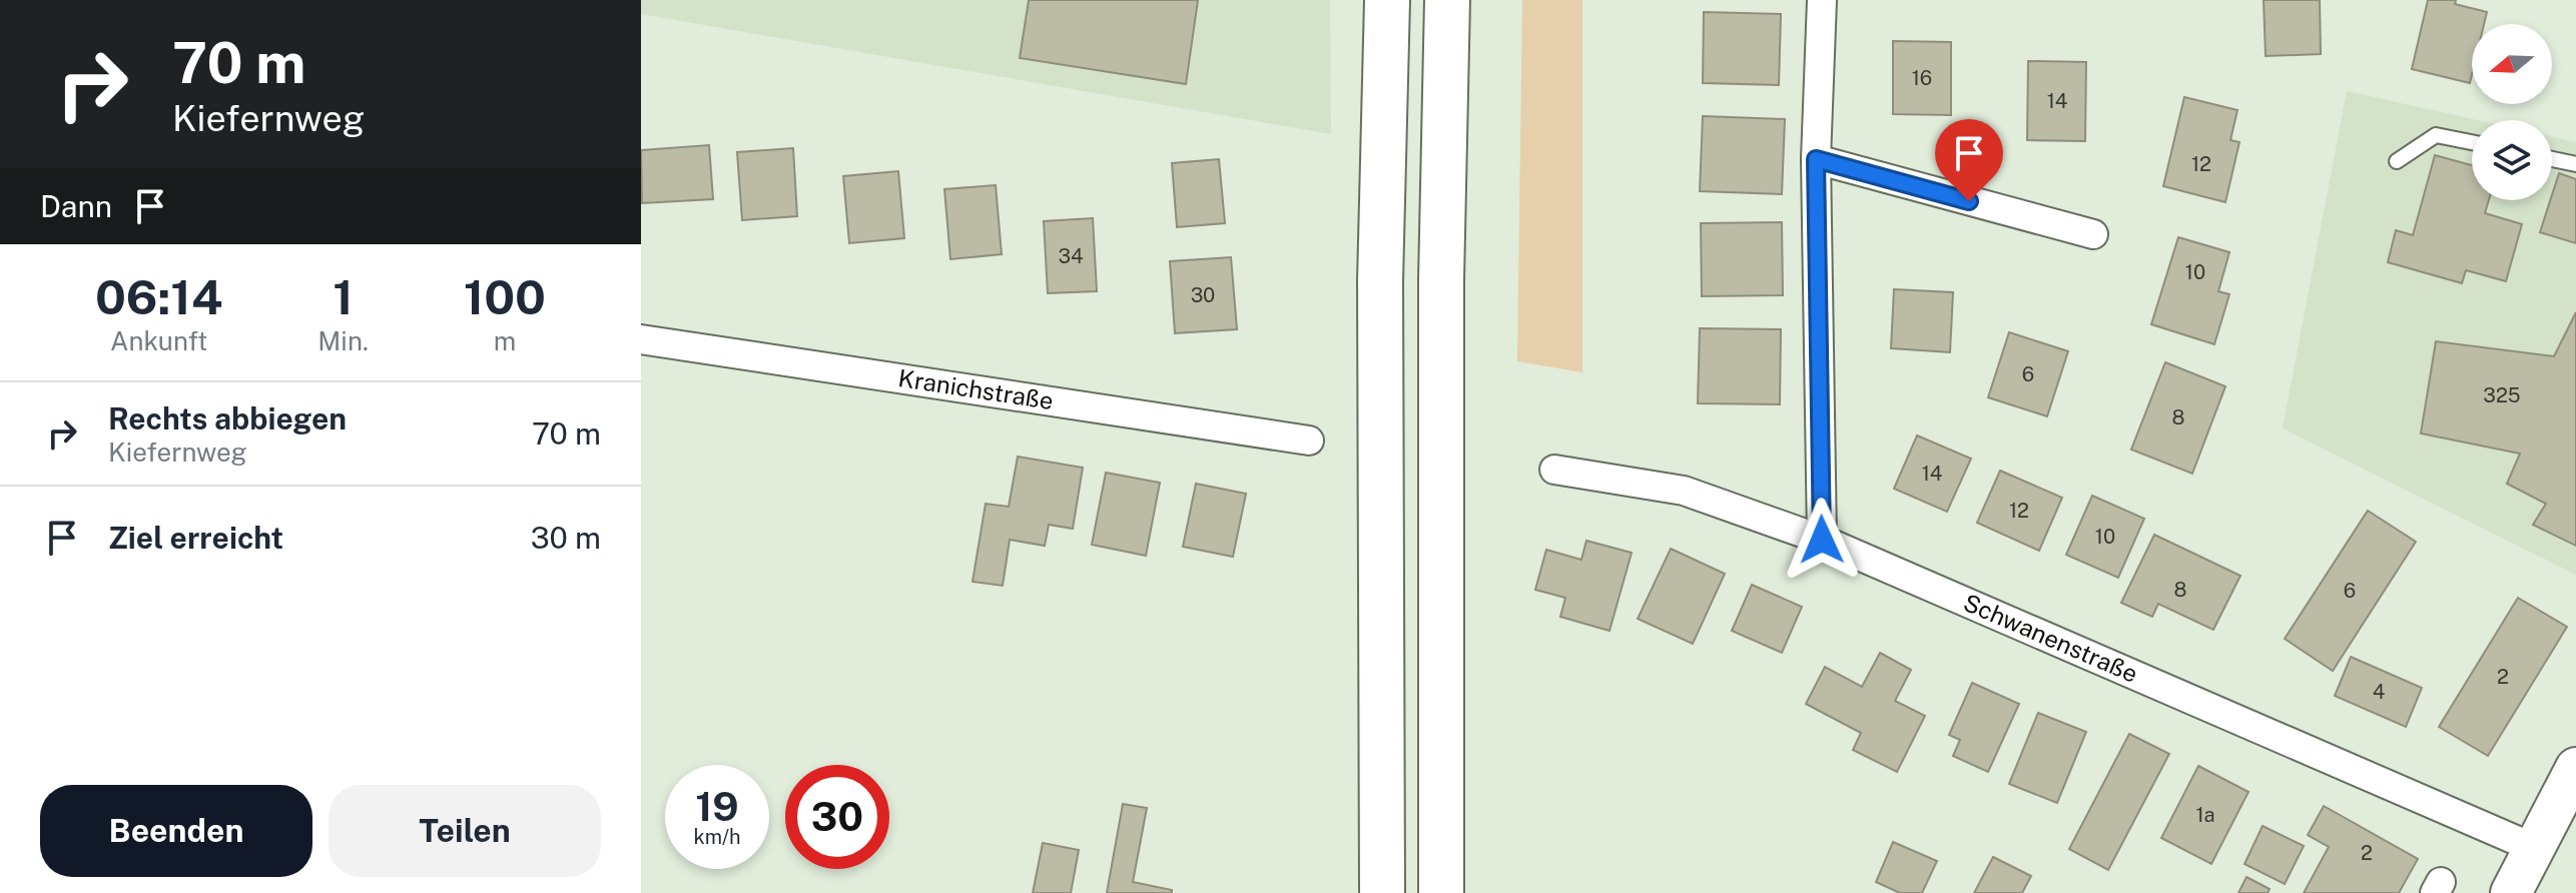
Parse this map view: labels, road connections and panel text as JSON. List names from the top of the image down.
{
  "streets": {
    "street": ["Kranichstraße", "Schwanenstraße"]
  },
  "house_numbers": [
    "16",
    "14",
    "12",
    "34",
    "10",
    "30",
    "6",
    "325",
    "8",
    "14",
    "12",
    "10",
    "8",
    "6",
    "2",
    "4",
    "1a",
    "2"
  ],
  "north": "left",
  "page": {
    "turn": ["70 m", "Kiefernweg"],
    "then": "Dann",
    "eta": [
      "06:14",
      "Ankunft",
      "1",
      "Min.",
      "100",
      "m"
    ],
    "list": [
      {
        "name": "Rechts abbiegen",
        "note": "Kiefernweg",
        "value": "70 m"
      },
      {
        "name": "Ziel erreicht",
        "value": "30 m"
      }
    ],
    "speed": "19 km/h",
    "limit": "30",
    "buttons": ["Beenden", "Teilen"]
  }
}
